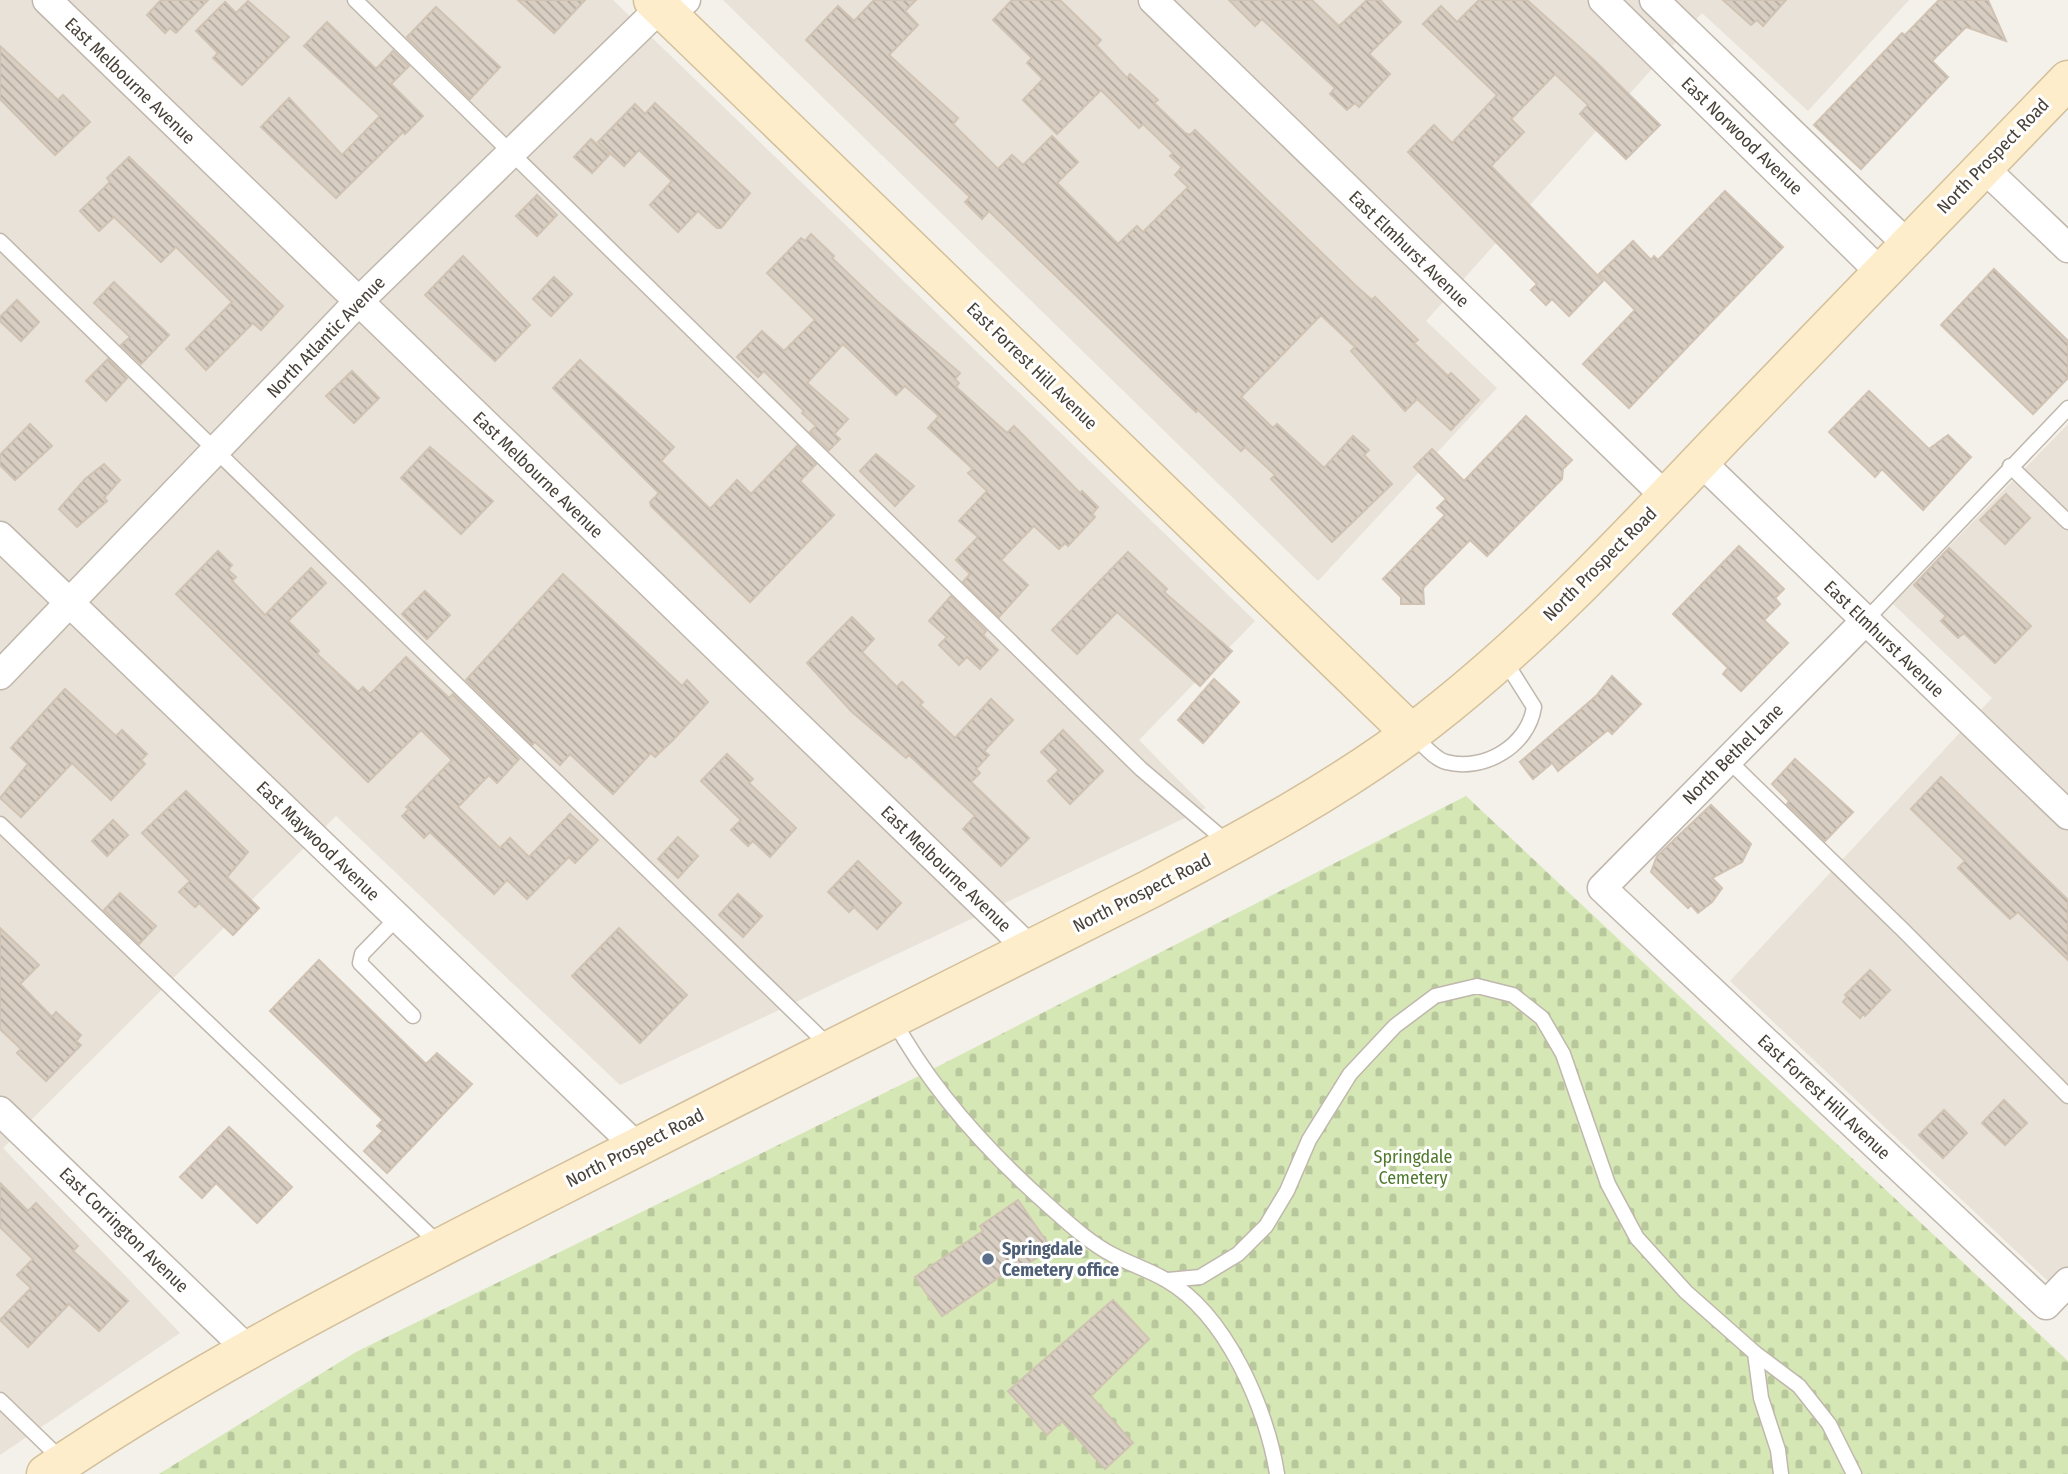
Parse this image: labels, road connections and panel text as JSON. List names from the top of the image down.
{
  "streets": {
    "main road": ["North Prospect Road", "East Forrest Hill Avenue"],
    "street": [
      "East Melbourne Avenue",
      "East Norwood Avenue",
      "East Elmhurst Avenue",
      "North Atlantic Avenue",
      "North Bethel Lane",
      "East Maywood Avenue",
      "East Corrington Avenue"
    ]
  },
  "crossings": [
    ["East Melbourne Avenue", "North Prospect Road"],
    ["East Melbourne Avenue", "North Atlantic Avenue"],
    ["East Norwood Avenue", "North Prospect Road"],
    ["North Prospect Road", "East Elmhurst Avenue"],
    ["North Prospect Road", "East Forrest Hill Avenue"],
    ["North Prospect Road", "East Maywood Avenue"],
    ["North Prospect Road", "East Corrington Avenue"],
    ["East Elmhurst Avenue", "North Bethel Lane"],
    ["North Atlantic Avenue", "East Forrest Hill Avenue"],
    ["North Atlantic Avenue", "East Maywood Avenue"],
    ["East Forrest Hill Avenue", "North Bethel Lane"]
  ],
  "parks": ["Springdale Cemetery"],
  "places": ["Springdale Cemetery office"]
}
